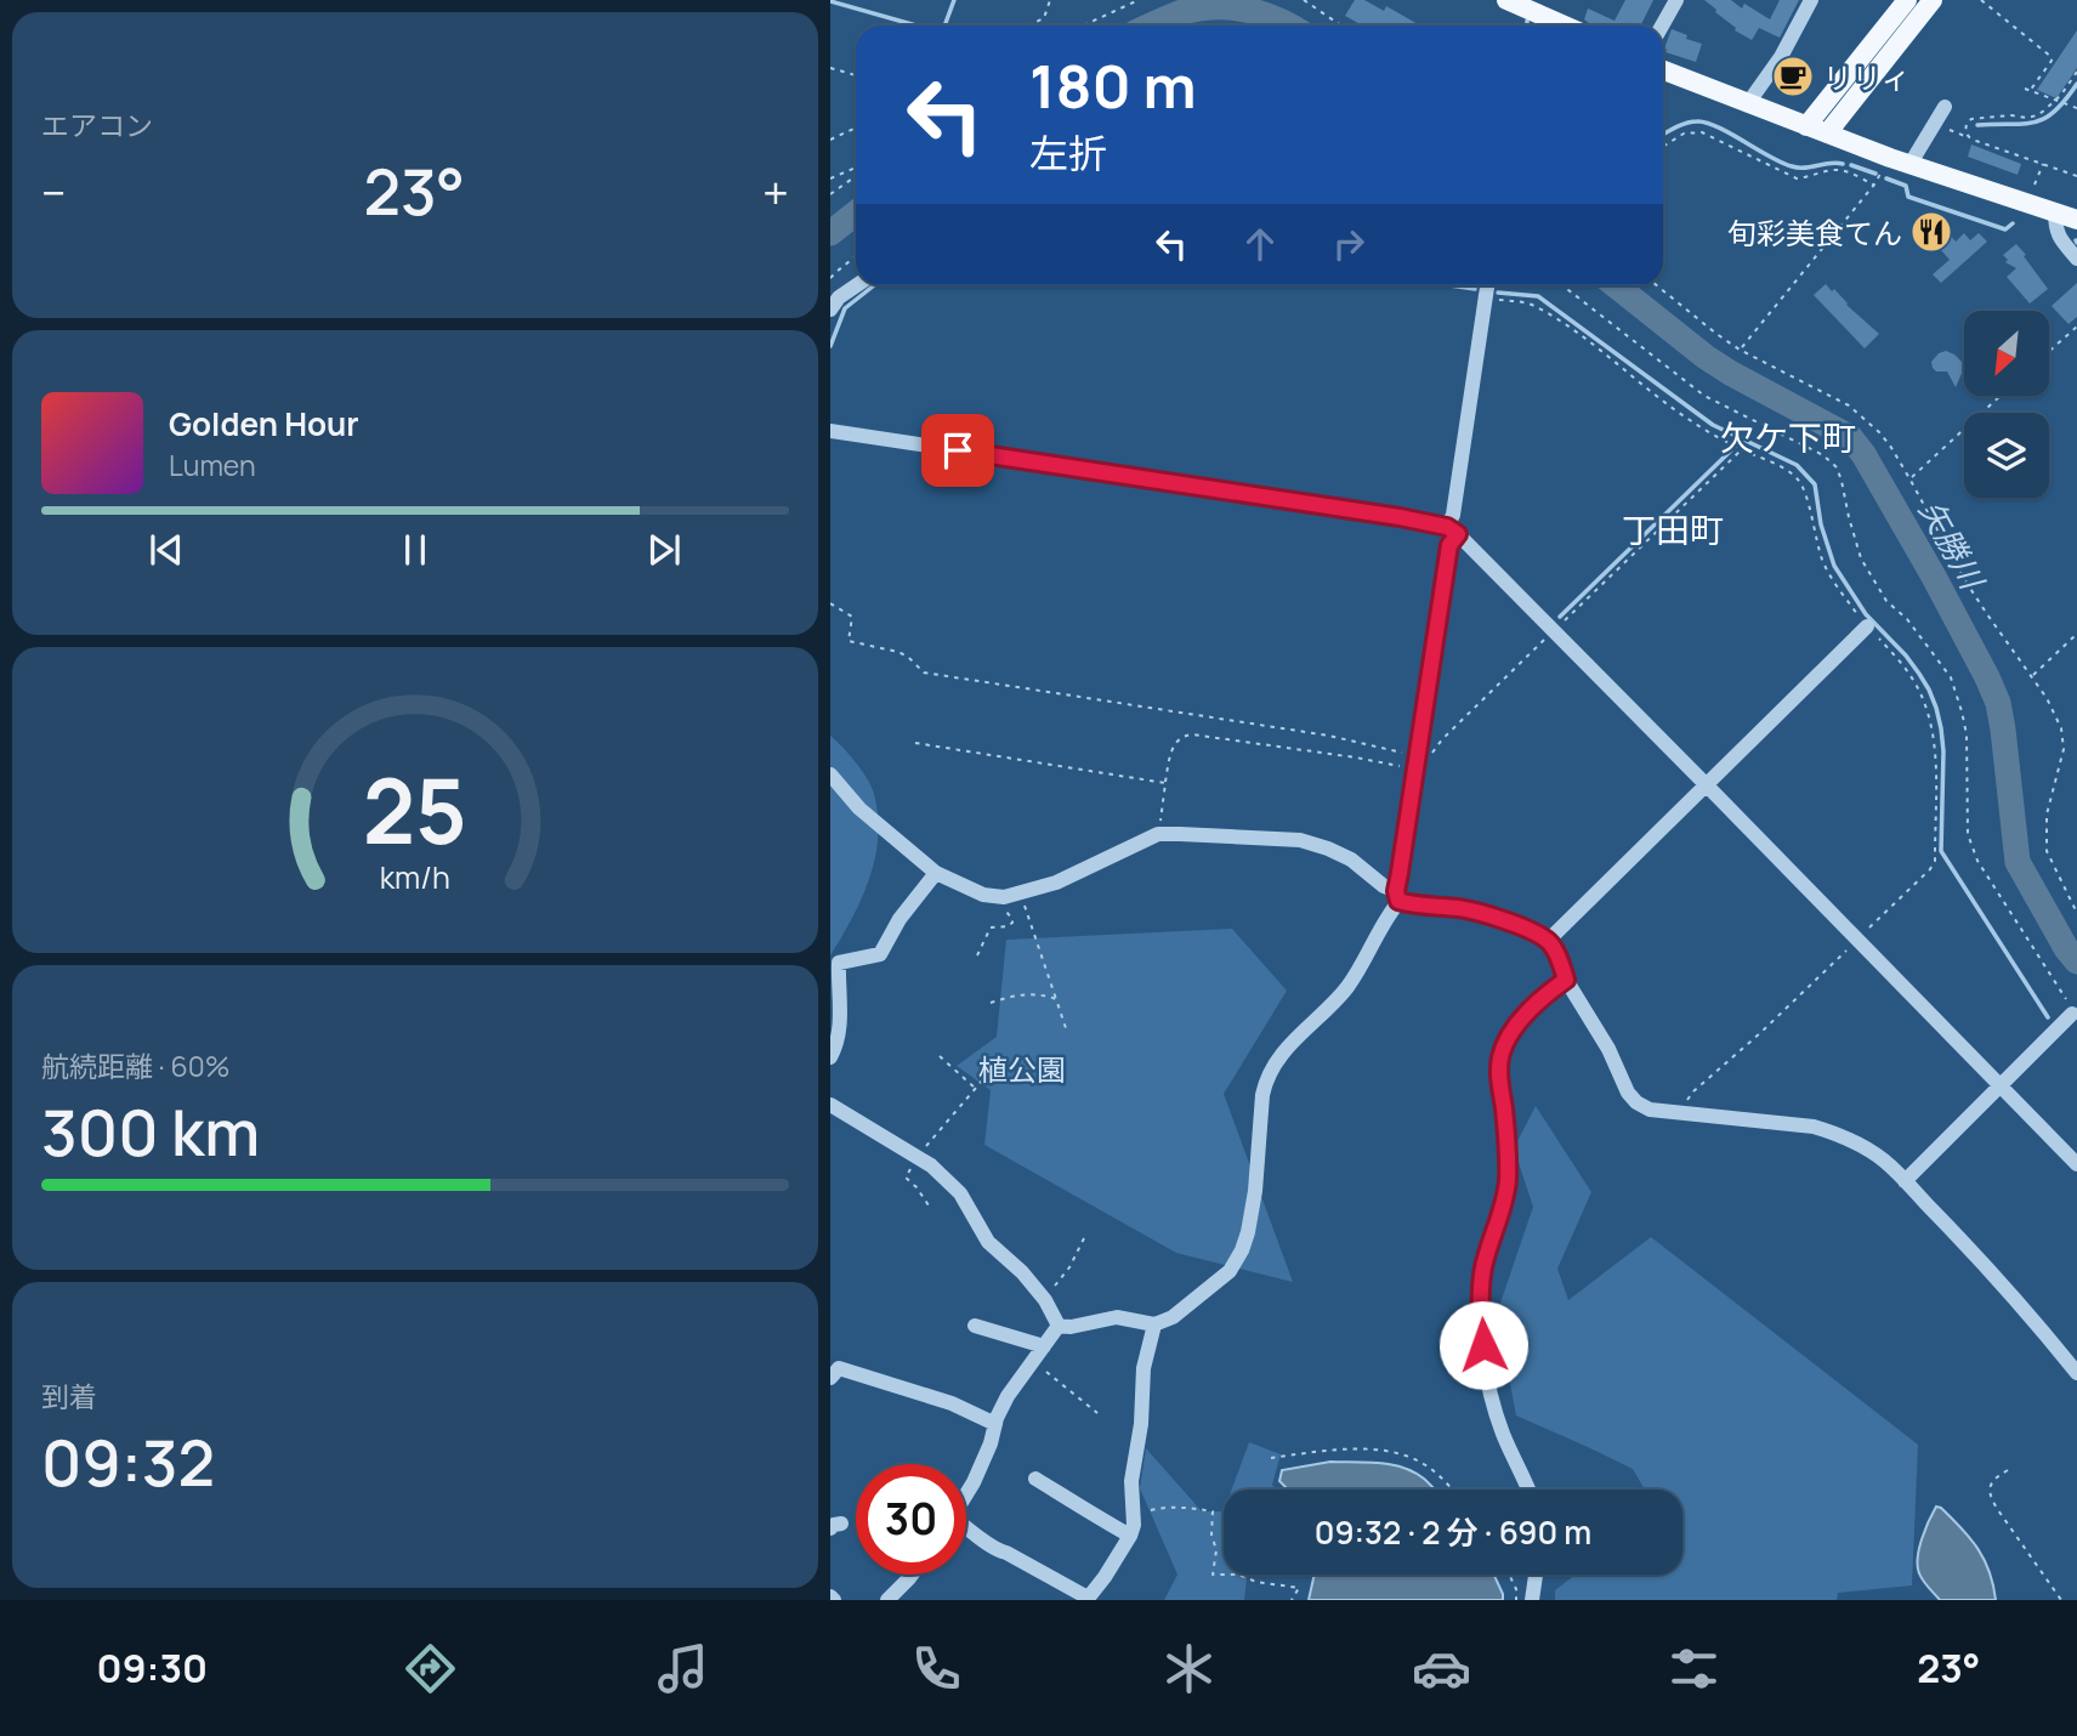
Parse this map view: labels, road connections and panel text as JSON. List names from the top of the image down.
{
  "districts": ["欠ケ下町", "丁田町"],
  "water": ["矢勝川"],
  "parks": ["植公園"],
  "places": {
    "cafe": ["リリィ"],
    "restaurant": ["旬彩美食てん"]
  },
  "north": "bottom left",
  "page": {
    "tile": [
      "エアコン",
      ["航続距離 · 60%", "300 km"],
      ["到着", "09:32"]
    ],
    "turn": ["180 m", "左折"],
    "heat": ["−", "23°", "+"],
    "song": ["Golden Hour", "Lumen"],
    "limit": "30",
    "trip": "09:32 · 2 分 · 690 m",
    "tabs": ["09:30", "23°"],
    "gauge": ["25", "km/h"]
  }
}
